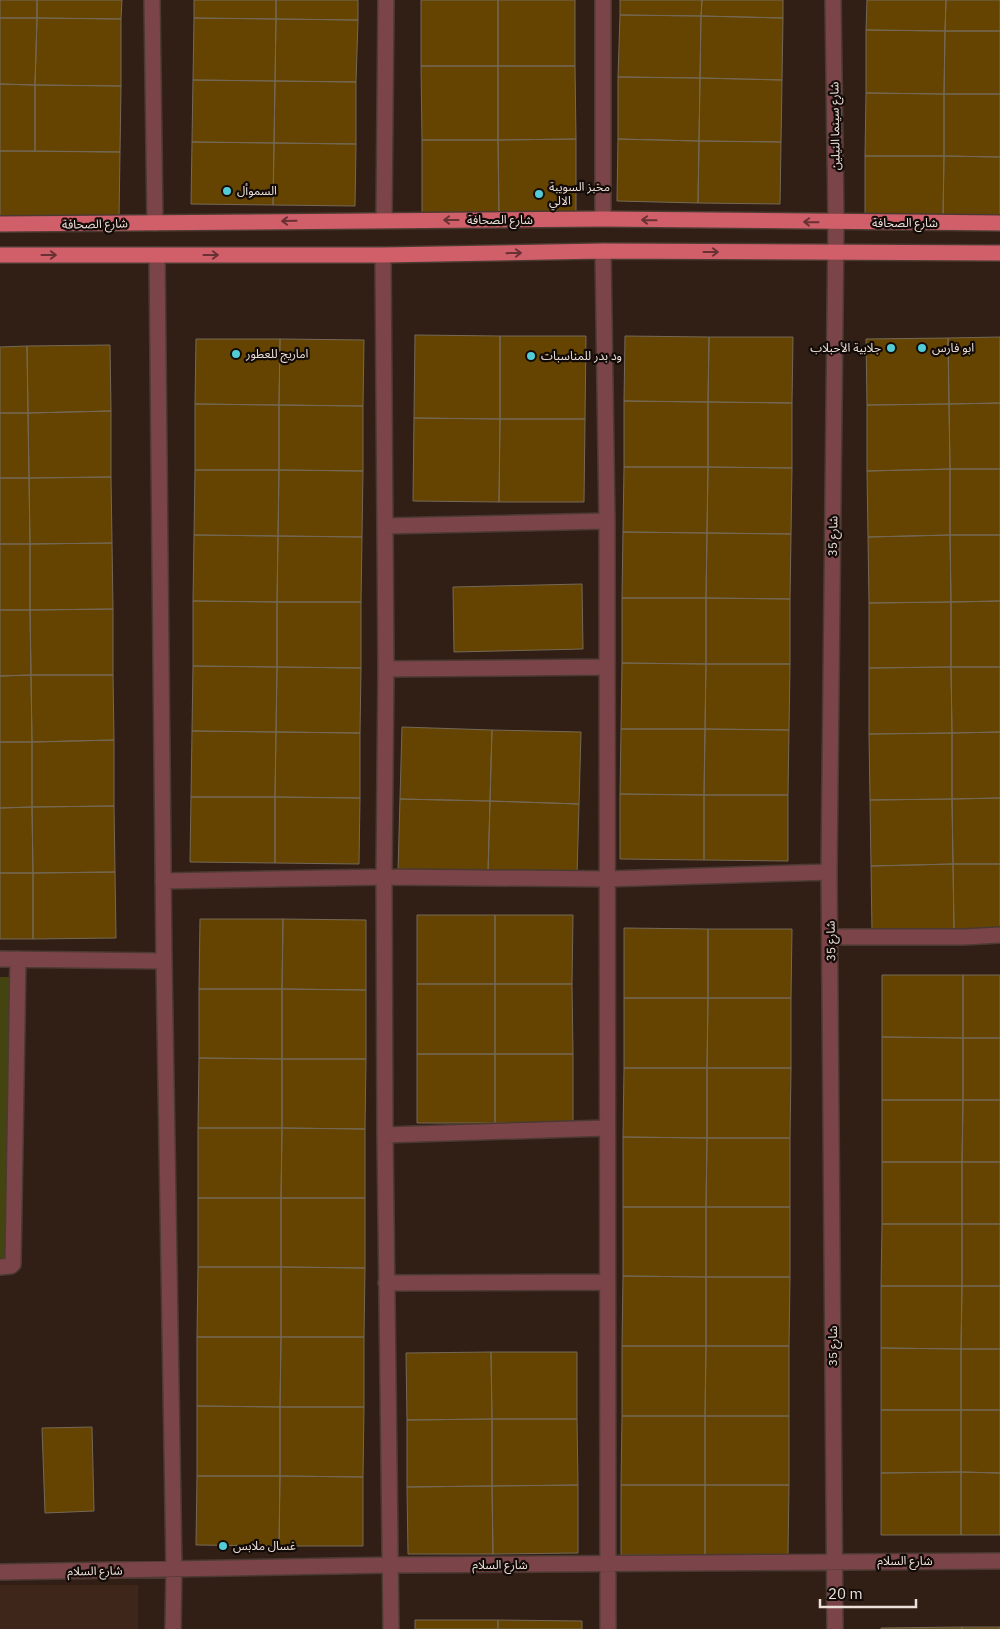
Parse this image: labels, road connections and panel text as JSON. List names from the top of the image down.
{
  "streets": {
    "main road": ["شارع الصحافة"],
    "street": ["شارع سينما النيلين", "شارع 35", "شارع السلام"]
  },
  "crossings": [
    ["شارع سينما النيلين", "شارع الصحافة"],
    ["شارع سينما النيلين", "شارع 35"],
    ["شارع 35", "شارع السلام"]
  ],
  "places": [
    "السموأل",
    "مخبز السويبة الالي",
    "جلابية الأحبلاب",
    "ابو فارس",
    "اماريج للعطور",
    "ود بدر للمناسبات",
    "غسال ملابس"
  ],
  "scale_bar": "20 m"
}
